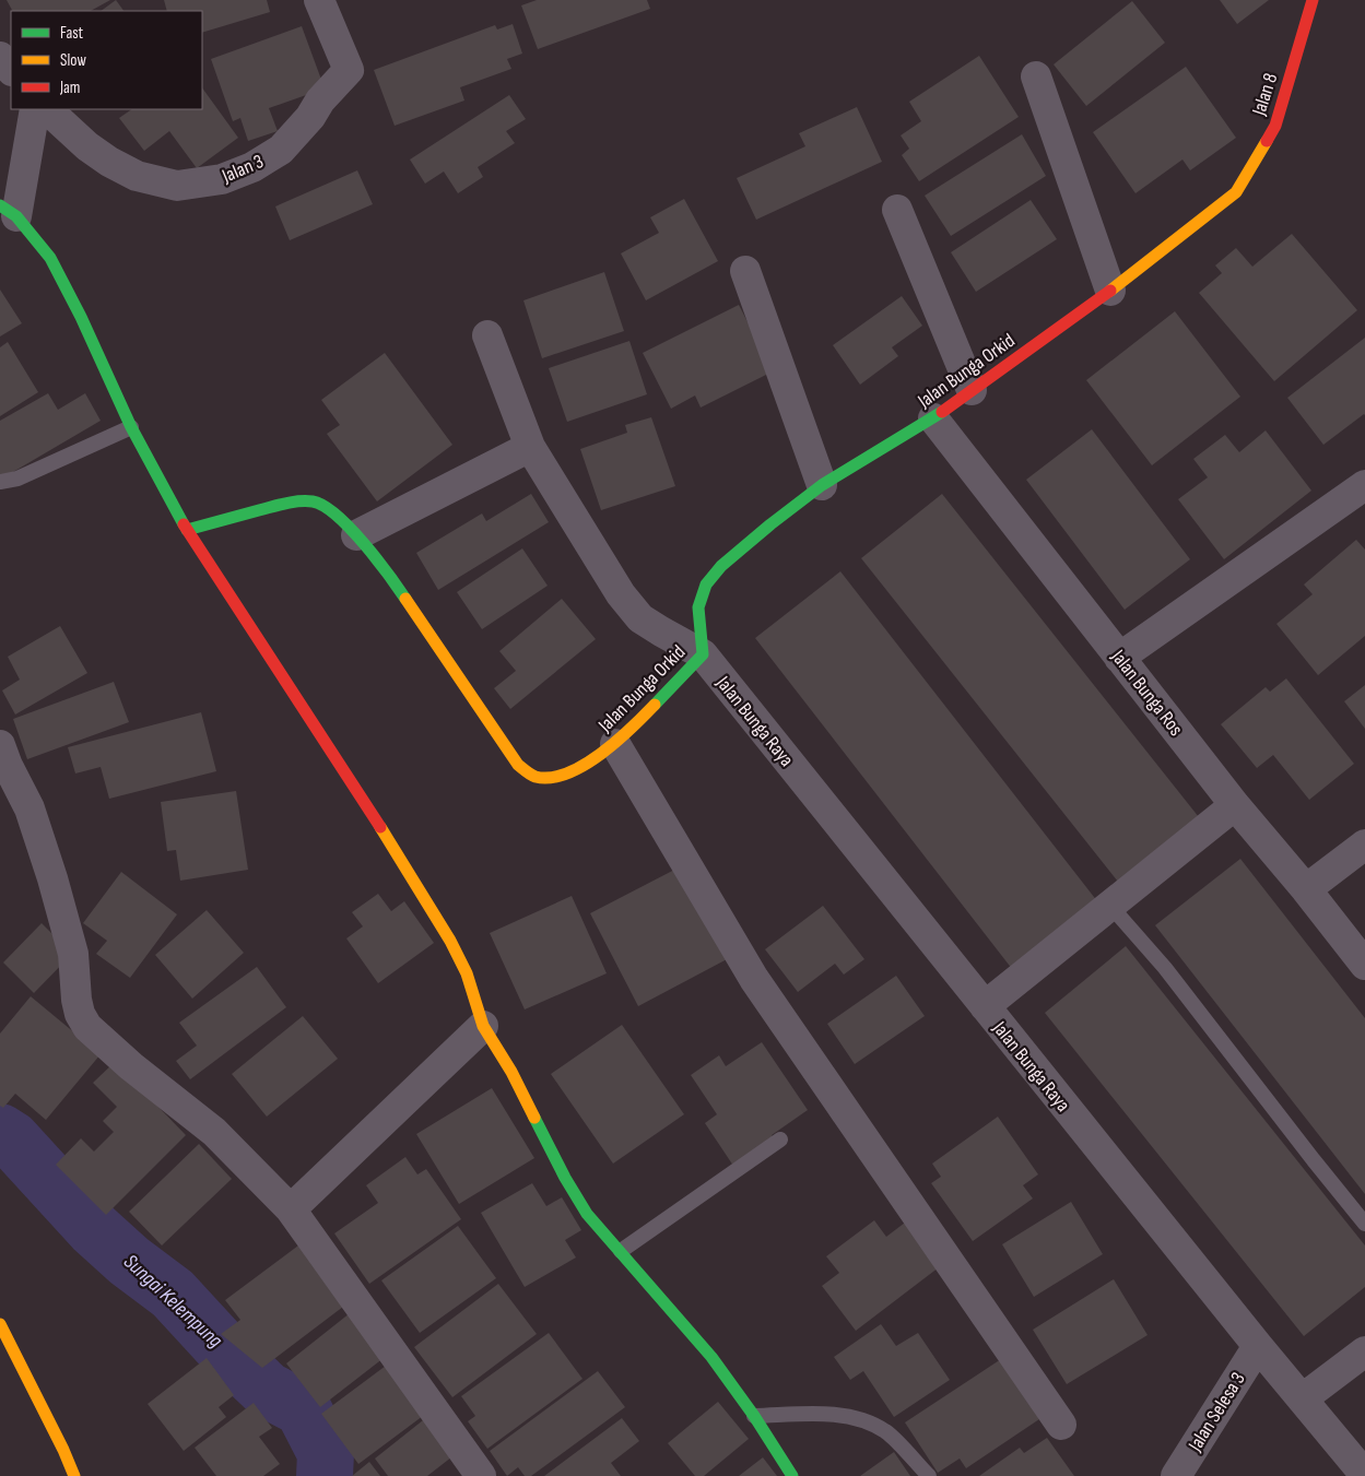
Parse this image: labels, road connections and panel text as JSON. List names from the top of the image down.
{
  "streets": {
    "street": [
      "Jalan 8",
      "Jalan 3",
      "Jalan Bunga Orkid",
      "Jalan Bunga Ros",
      "Jalan Bunga Raya",
      "Jalan Selesa 3"
    ]
  },
  "crossings": [
    ["Jalan 8", "Jalan Bunga Orkid"],
    ["Jalan Bunga Orkid", "Jalan Bunga Ros"],
    ["Jalan Bunga Orkid", "Jalan Bunga Raya"],
    ["Jalan Bunga Raya", "Jalan Selesa 3"]
  ],
  "water": ["Sungai Kelempung"],
  "legend": ["Fast", "Slow", "Jam"]
}
